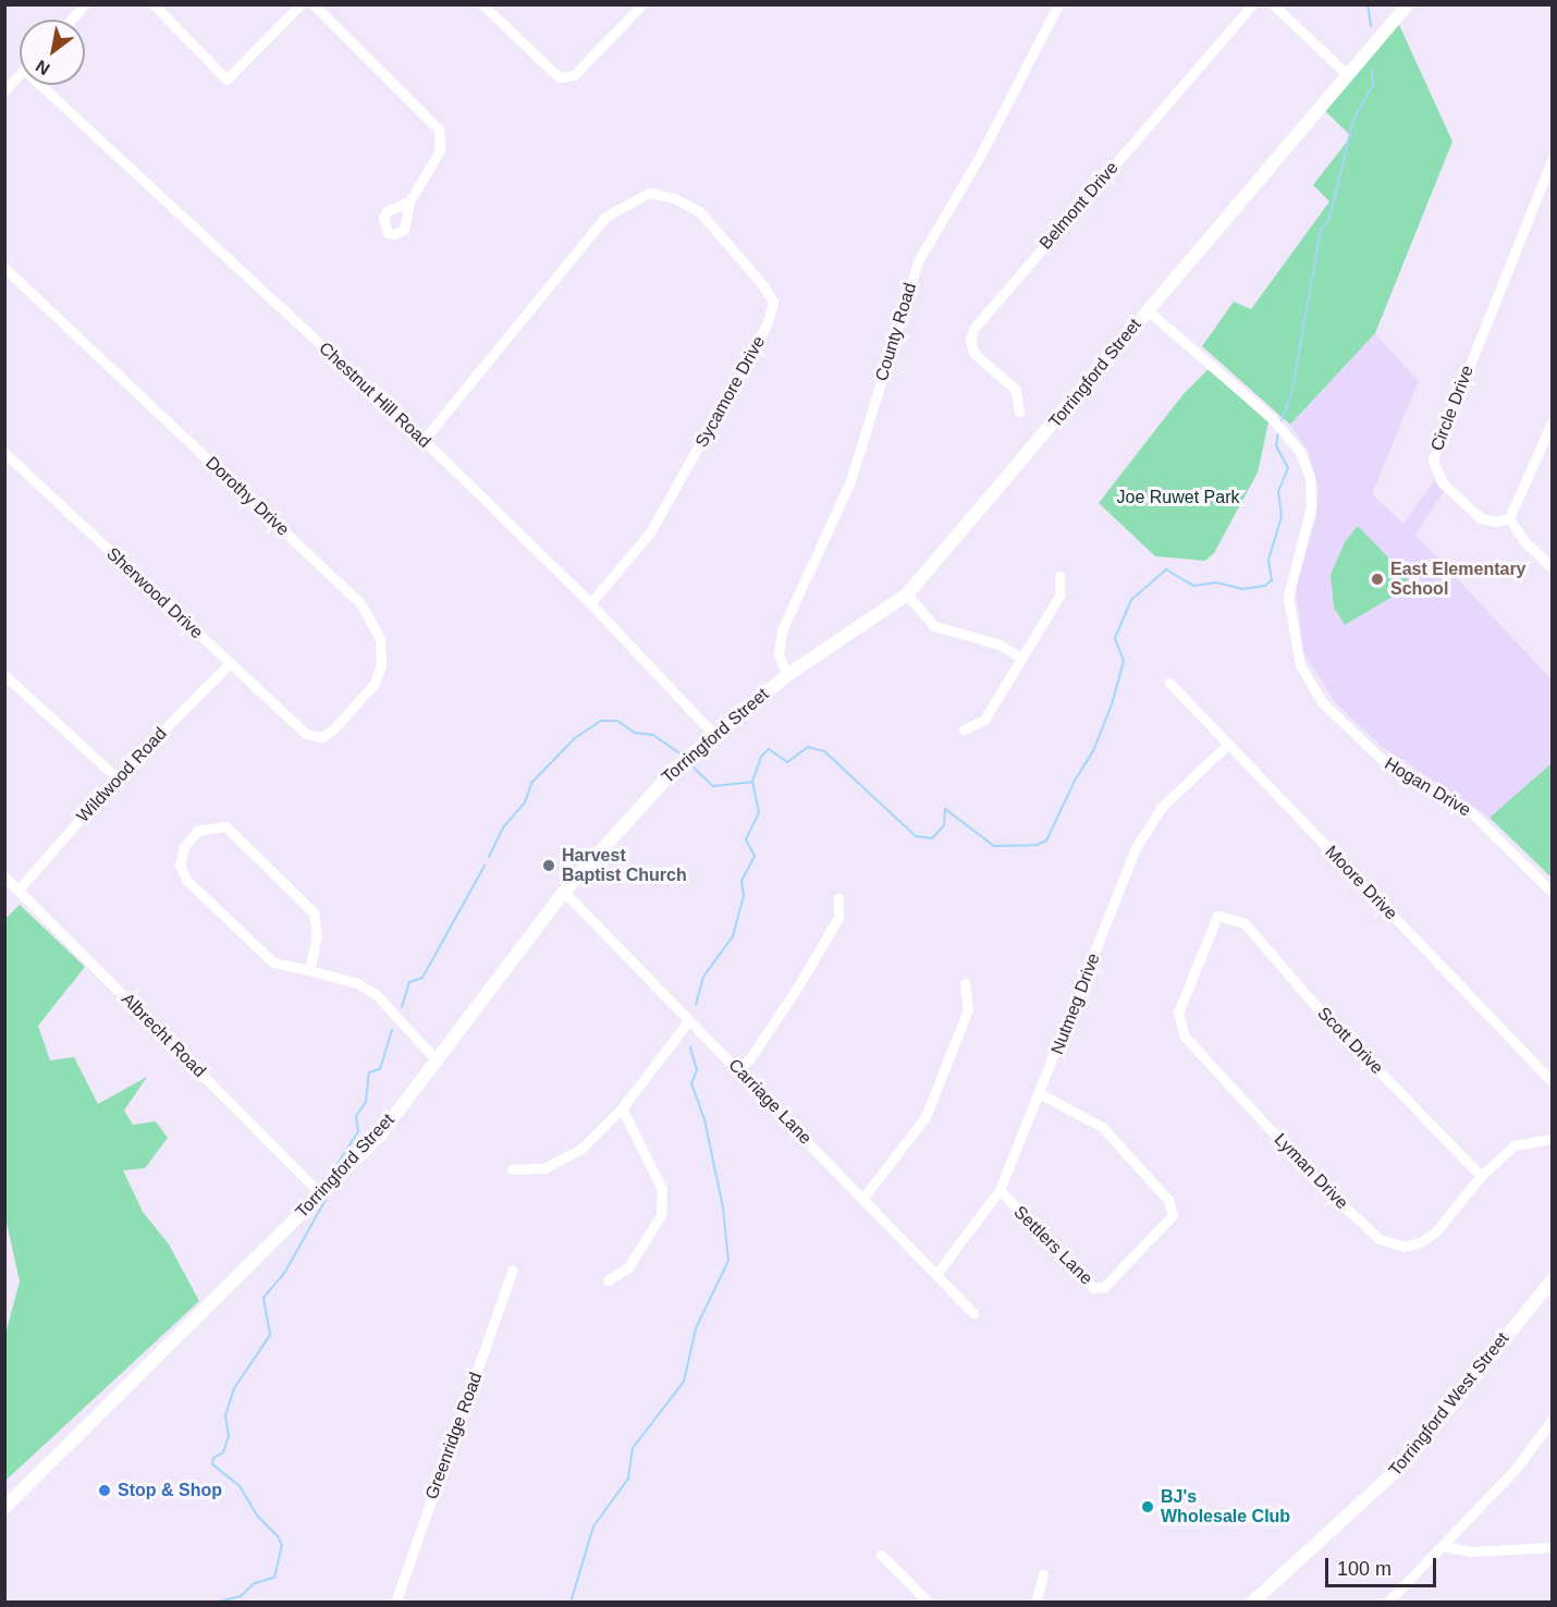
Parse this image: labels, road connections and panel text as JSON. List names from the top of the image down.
{
  "streets": {
    "main road": ["Torringford Street", "Torringford West Street"],
    "street": [
      "Belmont Drive",
      "County Road",
      "Sycamore Drive",
      "Chestnut Hill Road",
      "Circle Drive",
      "Dorothy Drive",
      "Sherwood Drive",
      "Wildwood Road",
      "Hogan Drive",
      "Moore Drive",
      "Nutmeg Drive",
      "Albrecht Road",
      "Scott Drive",
      "Carriage Lane",
      "Lyman Drive",
      "Settlers Lane",
      "Greenridge Road"
    ]
  },
  "crossings": [
    ["County Road", "Torringford Street"],
    ["Torringford Street", "Chestnut Hill Road"],
    ["Torringford Street", "Hogan Drive"],
    ["Torringford Street", "Albrecht Road"],
    ["Torringford Street", "Carriage Lane"],
    ["Sycamore Drive", "Chestnut Hill Road"],
    ["Dorothy Drive", "Sherwood Drive"],
    ["Sherwood Drive", "Wildwood Road"],
    ["Wildwood Road", "Albrecht Road"],
    ["Moore Drive", "Nutmeg Drive"],
    ["Nutmeg Drive", "Carriage Lane"],
    ["Nutmeg Drive", "Settlers Lane"],
    ["Scott Drive", "Lyman Drive"]
  ],
  "parks": ["Joe Ruwet Park"],
  "places": [
    "East Elementary School",
    "Harvest Baptist Church",
    "Stop & Shop",
    "BJ's Wholesale Club"
  ],
  "scale_bar": "100 m",
  "north": "bottom left"
}
